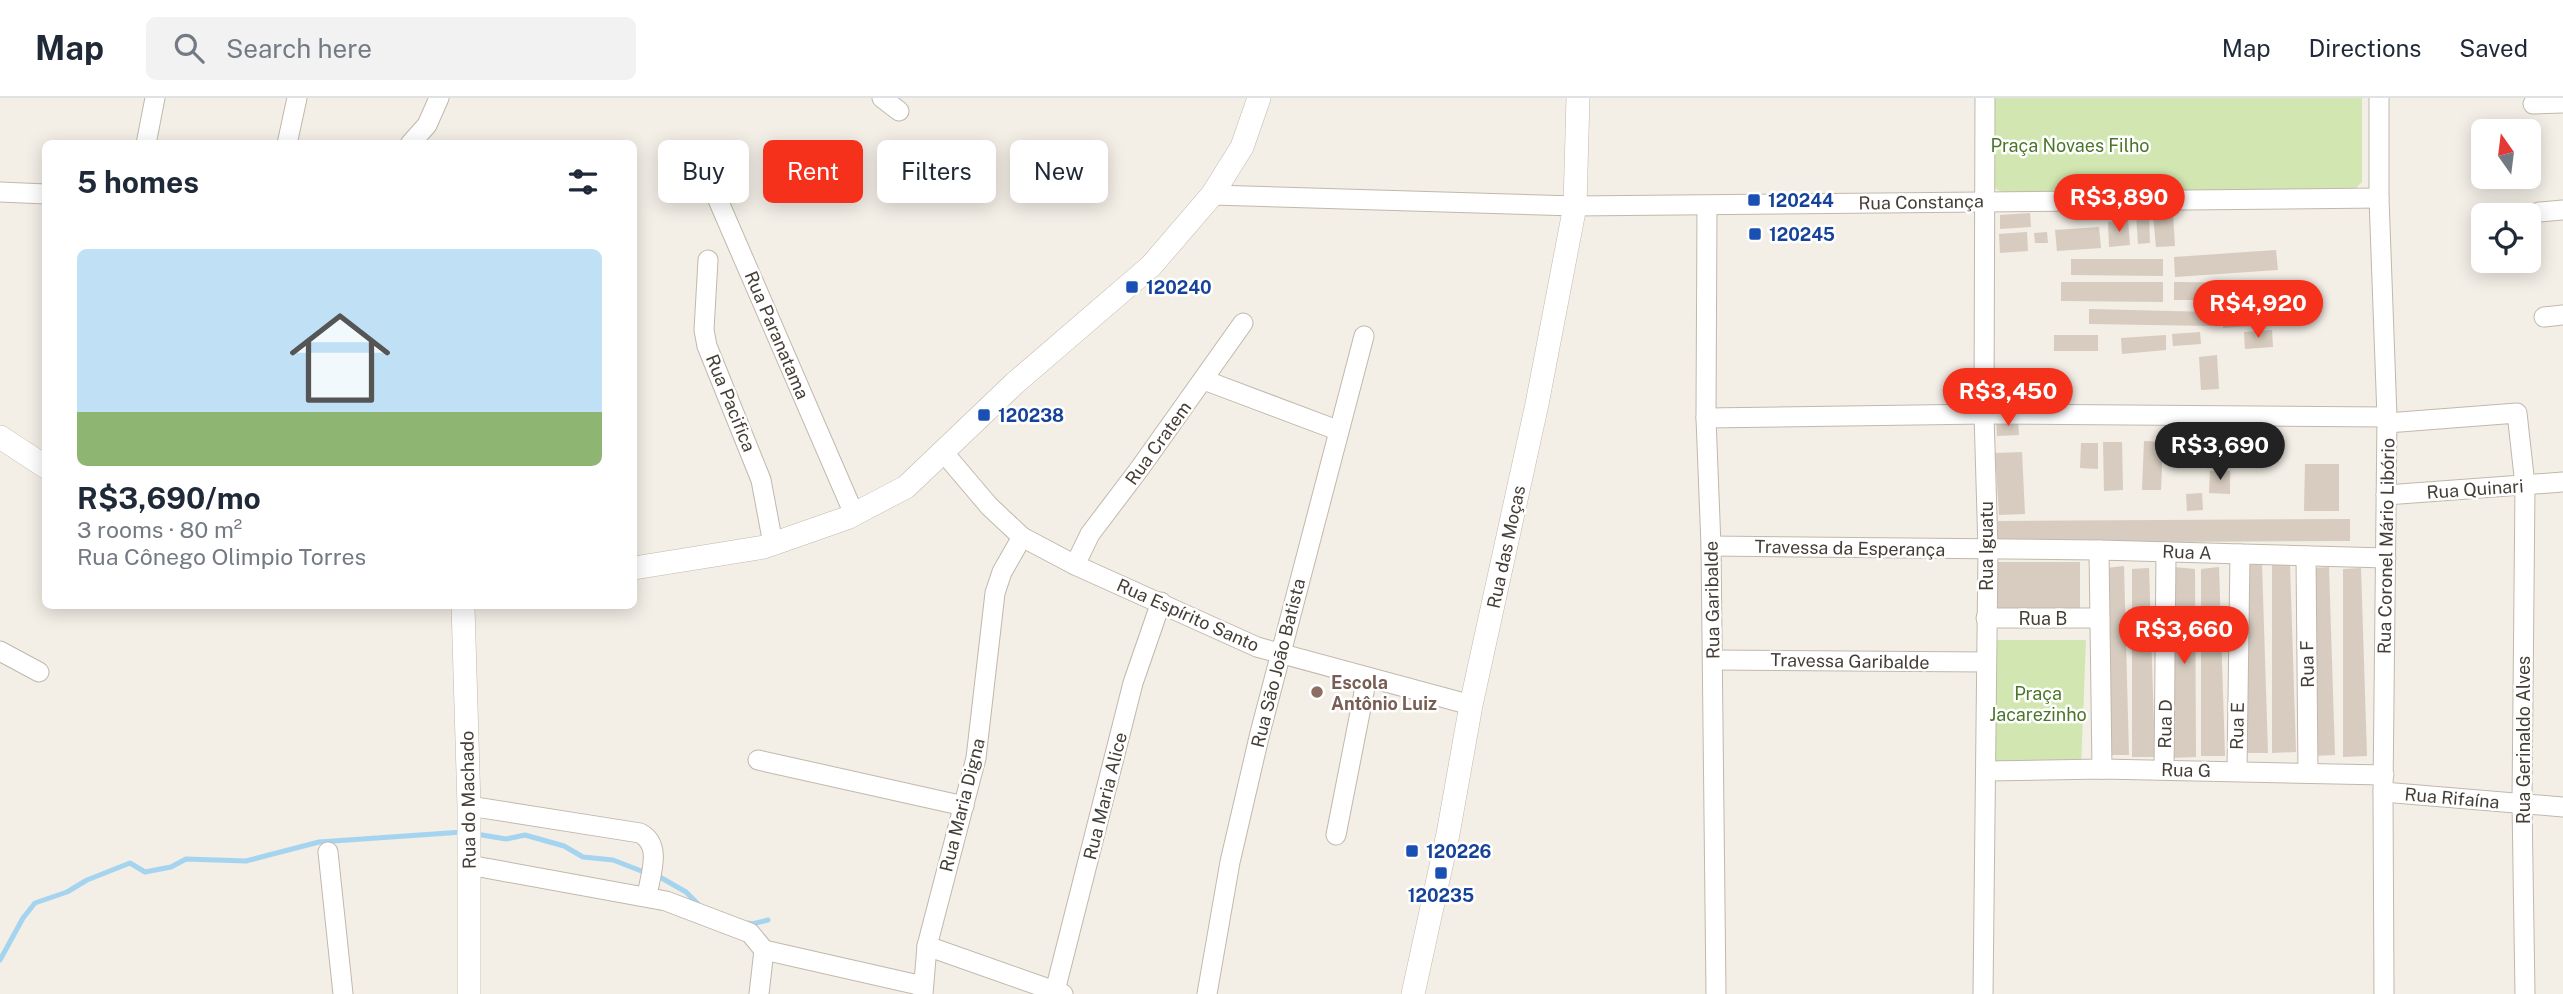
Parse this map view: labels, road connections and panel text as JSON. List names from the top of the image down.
{
  "streets": {
    "street": [
      "Rua Constança",
      "Rua Paranatama",
      "Rua Pacifica",
      "Rua Cratem",
      "Rua Quinari",
      "Rua Iguatu",
      "Rua Coronel Mário Libório",
      "Rua das Moças",
      "Travessa da Esperança",
      "Rua A",
      "Rua Garibalde",
      "Rua Espírito Santo",
      "Rua B",
      "Travessa Garibalde",
      "Rua São João Batista",
      "Rua F",
      "Rua D",
      "Rua E",
      "Rua Gerinaldo Alves",
      "Rua G",
      "Rua Maria Alice",
      "Rua Rifaína",
      "Rua do Machado",
      "Rua Maria Digna"
    ]
  },
  "crossings": [
    ["Rua Constança", "Rua Iguatu"],
    ["Rua Constança", "Rua Coronel Mário Libório"],
    ["Rua Constança", "Rua das Moças"],
    ["Rua Constança", "Rua Garibalde"],
    ["Rua Cratem", "Rua Espírito Santo"],
    ["Rua Quinari", "Rua Coronel Mário Libório"],
    ["Rua Quinari", "Rua Gerinaldo Alves"],
    ["Rua Iguatu", "Travessa da Esperança"],
    ["Rua Iguatu", "Rua A"],
    ["Rua Iguatu", "Rua B"],
    ["Rua Iguatu", "Travessa Garibalde"],
    ["Rua Iguatu", "Rua G"],
    ["Rua Coronel Mário Libório", "Rua A"],
    ["Rua Coronel Mário Libório", "Rua Gerinaldo Alves"],
    ["Rua Coronel Mário Libório", "Rua G"],
    ["Rua Coronel Mário Libório", "Rua Rifaína"],
    ["Rua das Moças", "Rua Espírito Santo"],
    ["Travessa da Esperança", "Rua A"],
    ["Travessa da Esperança", "Rua Garibalde"],
    ["Rua A", "Rua F"],
    ["Rua A", "Rua D"],
    ["Rua A", "Rua E"],
    ["Rua Garibalde", "Travessa Garibalde"],
    ["Rua Espírito Santo", "Rua São João Batista"],
    ["Rua Espírito Santo", "Rua Maria Alice"],
    ["Rua Espírito Santo", "Rua Maria Digna"],
    ["Rua F", "Rua G"],
    ["Rua D", "Rua G"],
    ["Rua E", "Rua G"],
    ["Rua Gerinaldo Alves", "Rua Rifaína"],
    ["Rua G", "Rua Rifaína"]
  ],
  "parks": ["Praça Novaes Filho", "Praça Jacarezinho"],
  "places": {
    "transit": [
      "120244",
      "120245",
      "120240",
      "120238",
      "120226",
      "120235"
    ],
    "other": ["Escola Antônio Luiz"]
  },
  "north": "top",
  "page": {
    "header": "Map",
    "search": "Search here",
    "nav": ["Map", "Directions", "Saved"],
    "chip": [
      "Buy",
      "Rent",
      "Filters",
      "New"
    ],
    "heading": "5 homes",
    "price": [
      "R$3,890",
      "R$4,920",
      "R$3,450",
      "R$3,690",
      "R$3,660"
    ],
    "list": [
      {
        "name": "R$3,690/mo",
        "note": "3 rooms · 80 m² · Rua Cônego Olimpio Torres"
      }
    ]
  }
}
